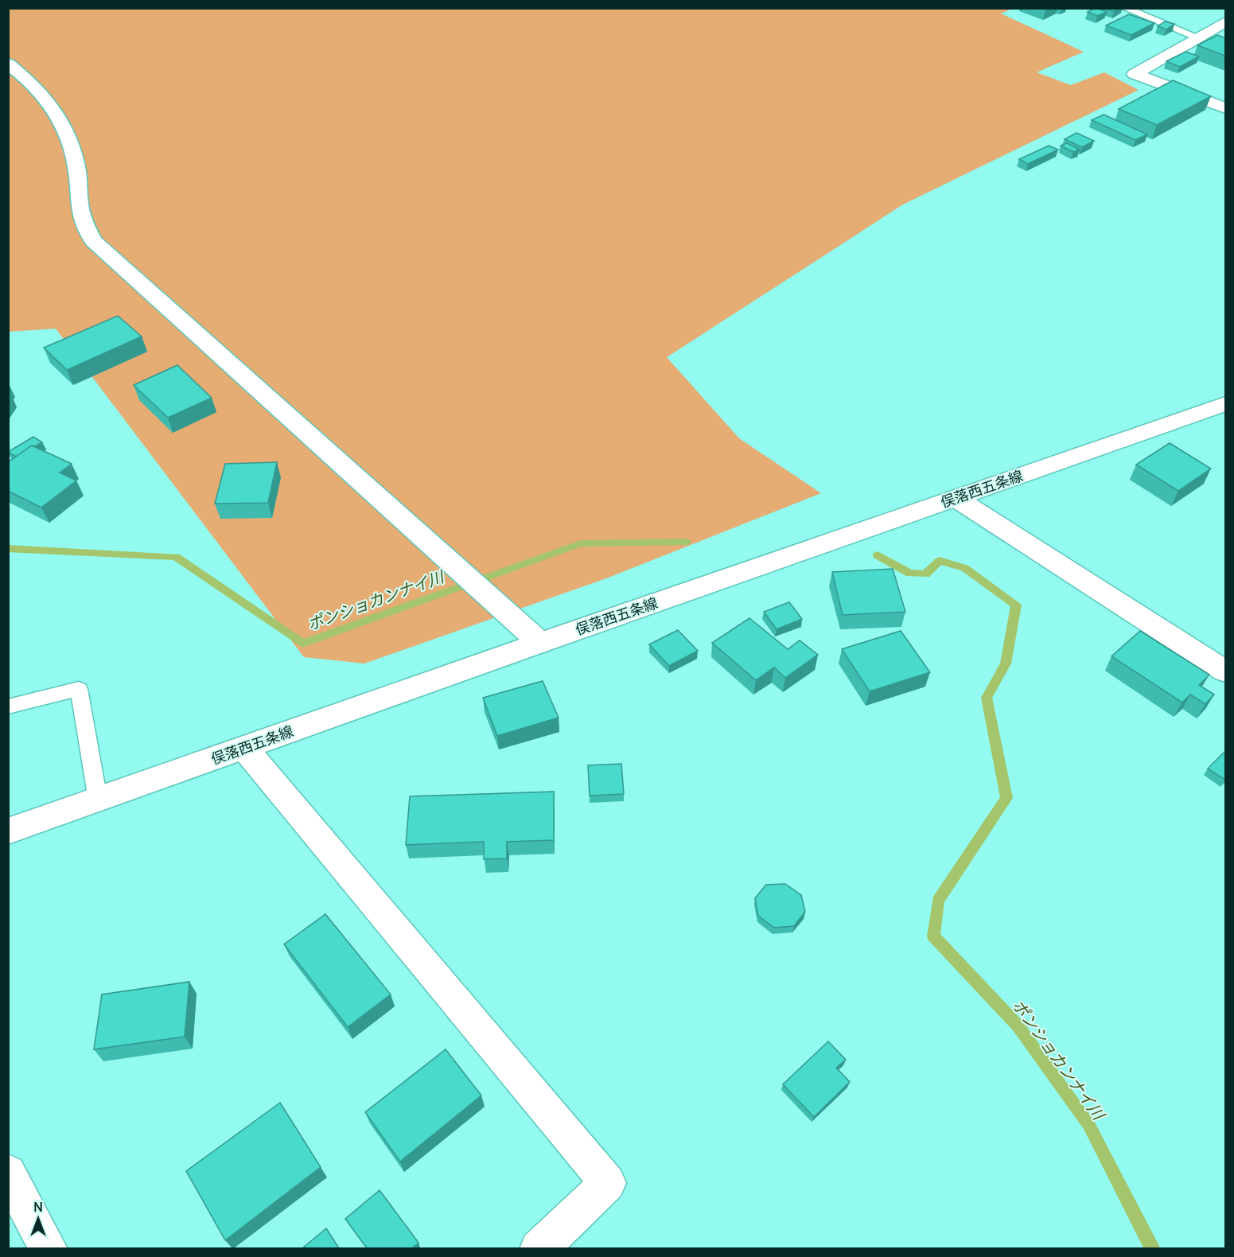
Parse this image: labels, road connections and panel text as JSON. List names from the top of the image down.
{
  "streets": {
    "street": ["俣落西五条線"]
  },
  "water": ["ポンショカンナイ川"],
  "north": "top"
}
